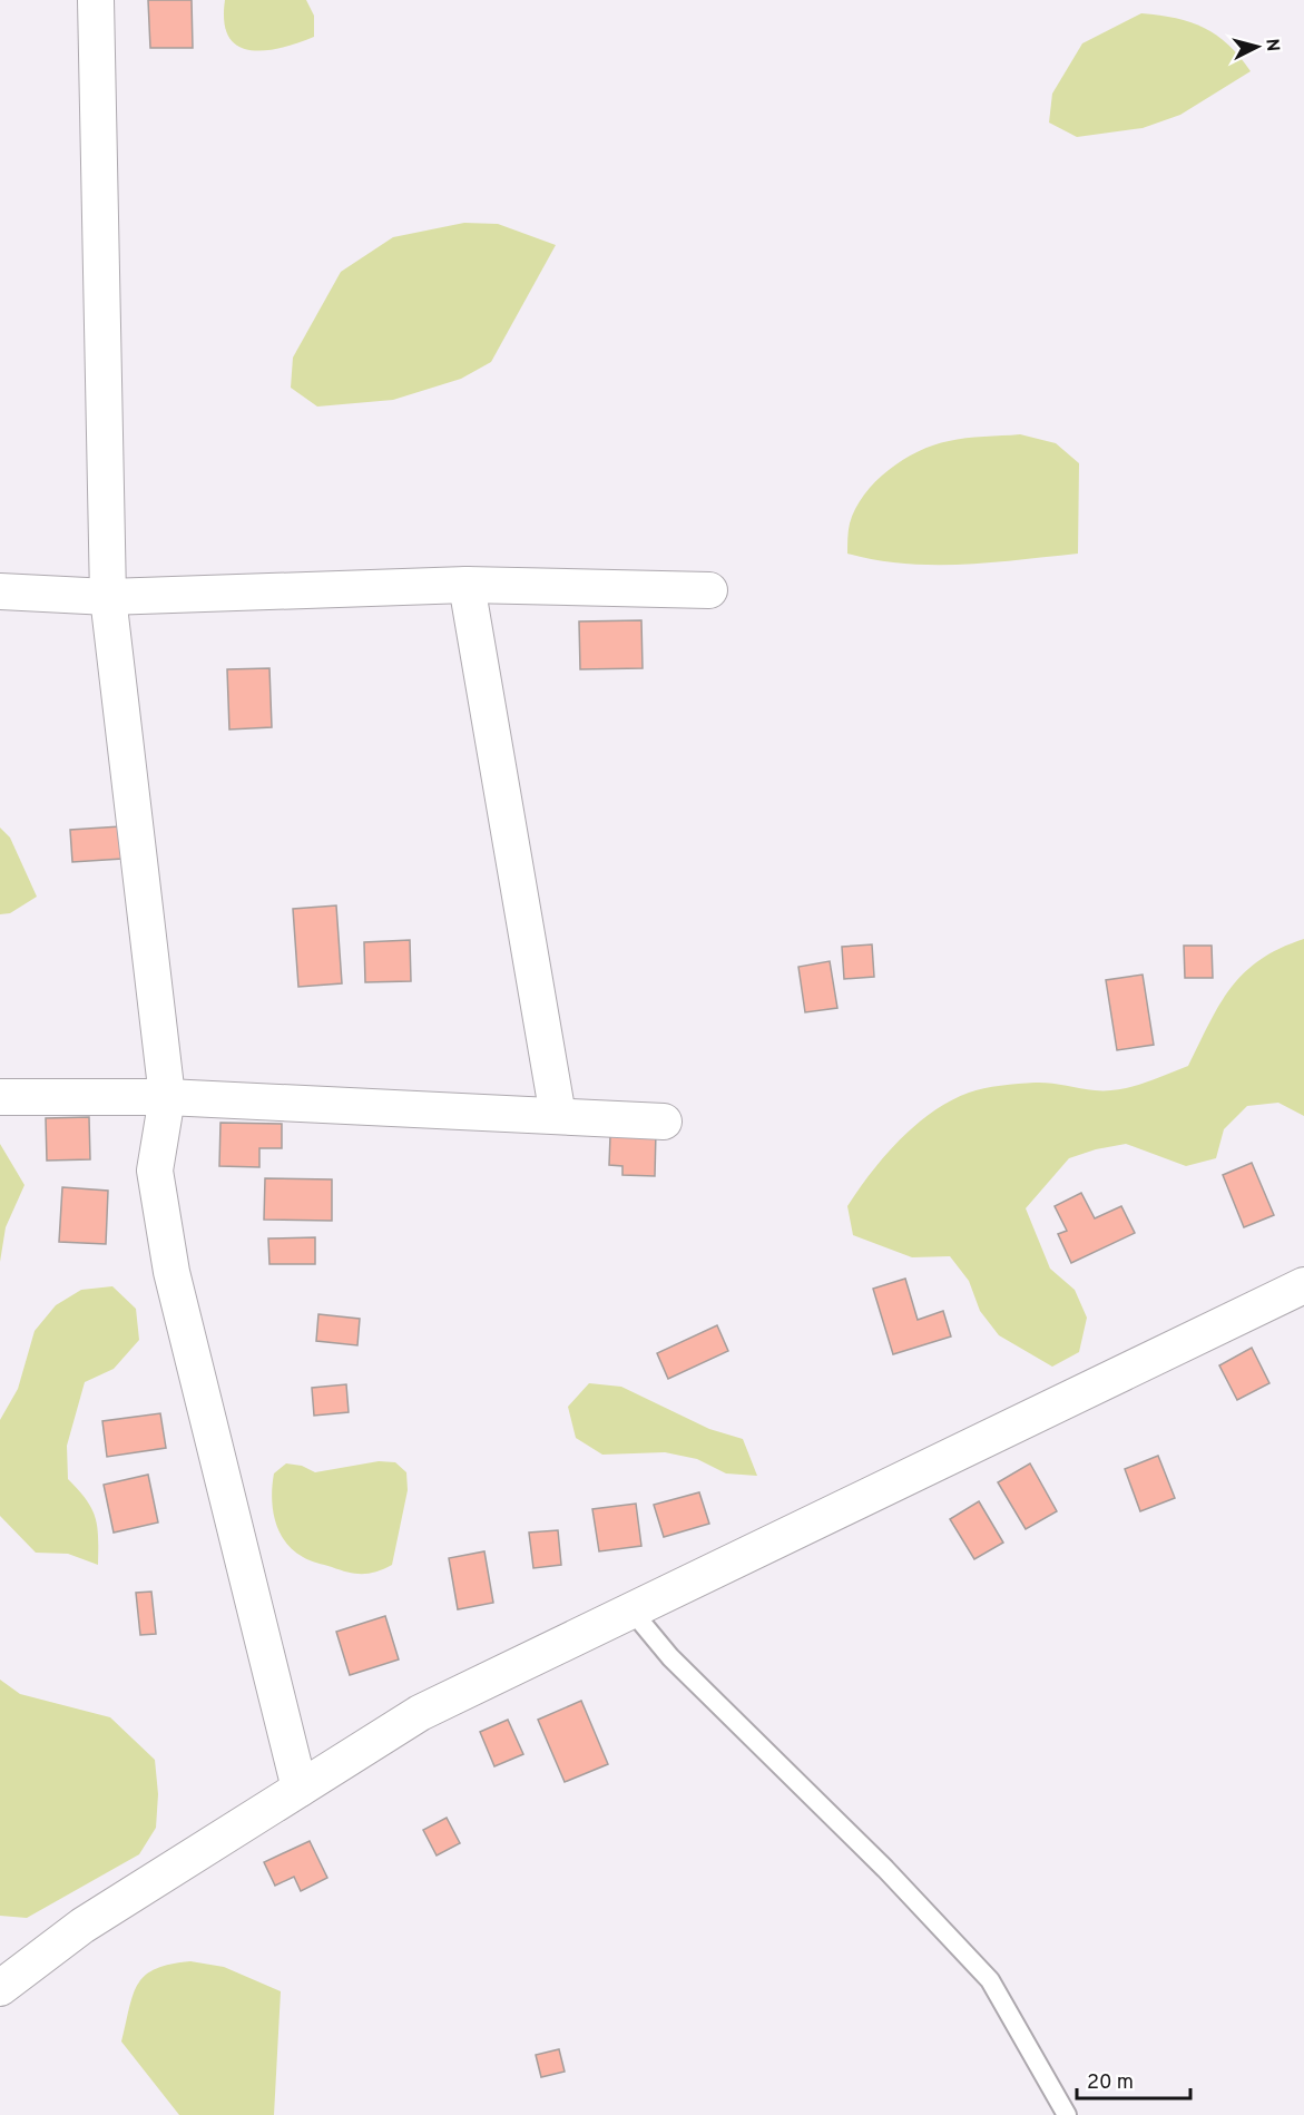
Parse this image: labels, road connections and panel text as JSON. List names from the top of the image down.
{
  "scale_bar": "20 m",
  "north": "right"
}
